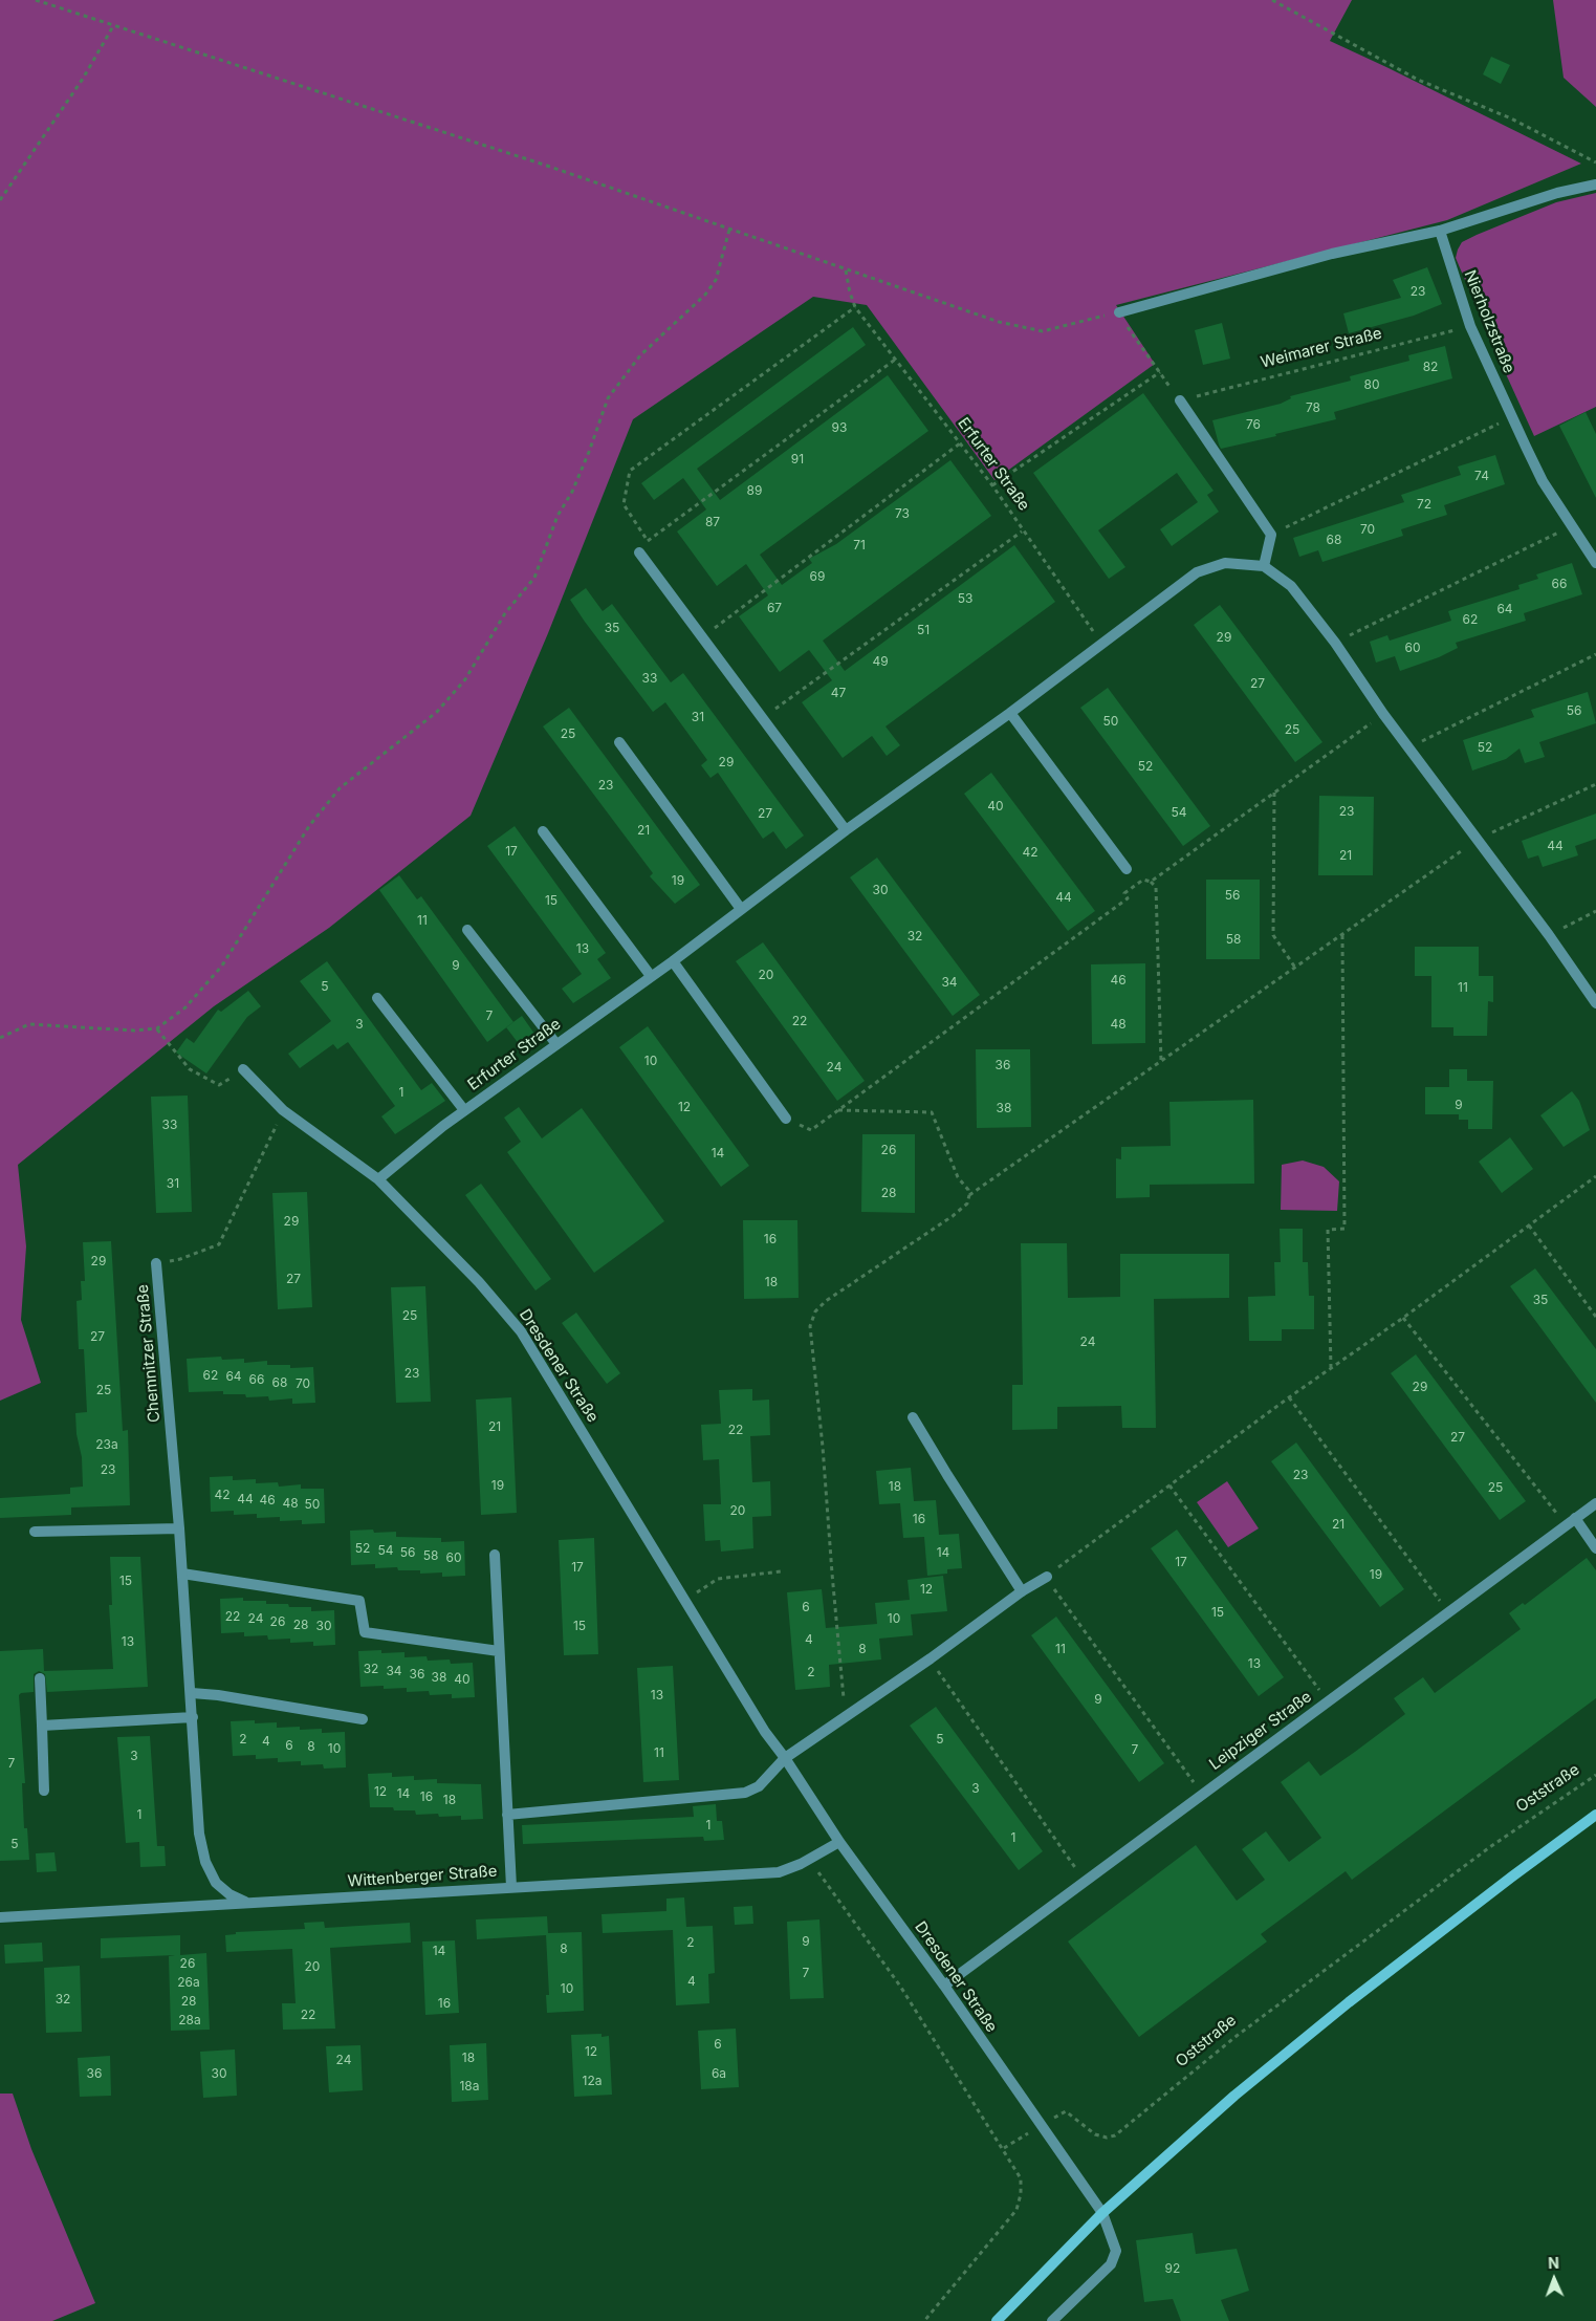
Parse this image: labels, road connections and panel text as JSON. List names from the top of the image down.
{
  "streets": {
    "street": [
      "Nierholzstraße",
      "Erfurter Straße",
      "Chemnitzer Straße",
      "Dresdener Straße",
      "Leipziger Straße",
      "Wittenberger Straße"
    ],
    "path": ["Weimarer Straße", "Oststraße"]
  },
  "crossings": [
    ["Nierholzstraße", "Weimarer Straße"],
    ["Erfurter Straße", "Dresdener Straße"],
    ["Chemnitzer Straße", "Dresdener Straße"],
    ["Chemnitzer Straße", "Wittenberger Straße"],
    ["Dresdener Straße", "Leipziger Straße"],
    ["Dresdener Straße", "Oststraße"],
    ["Dresdener Straße", "Wittenberger Straße"]
  ],
  "house_numbers": [
    "23",
    "82",
    "80",
    "78",
    "76",
    "93",
    "91",
    "74",
    "89",
    "72",
    "73",
    "87",
    "70",
    "68",
    "71",
    "69",
    "66",
    "53",
    "67",
    "64",
    "62",
    "35",
    "51",
    "29",
    "60",
    "49",
    "33",
    "27",
    "47",
    "56",
    "31",
    "50",
    "25",
    "25",
    "52",
    "29",
    "52",
    "23",
    "40",
    "23",
    "54",
    "27",
    "21",
    "44",
    "17",
    "42",
    "21",
    "19",
    "30",
    "56",
    "44",
    "15",
    "11",
    "32",
    "58",
    "13",
    "9",
    "20",
    "46",
    "34",
    "5",
    "11",
    "7",
    "22",
    "3",
    "48",
    "10",
    "36",
    "24",
    "1",
    "9",
    "12",
    "38",
    "33",
    "26",
    "14",
    "31",
    "28",
    "29",
    "16",
    "29",
    "27",
    "18",
    "35",
    "25",
    "27",
    "24",
    "23",
    "62",
    "64",
    "66",
    "68",
    "70",
    "29",
    "25",
    "21",
    "22",
    "27",
    "23a",
    "23",
    "23",
    "19",
    "18",
    "25",
    "42",
    "44",
    "46",
    "48",
    "50",
    "20",
    "16",
    "21",
    "52",
    "54",
    "56",
    "14",
    "58",
    "60",
    "17",
    "17",
    "19",
    "15",
    "12",
    "6",
    "15",
    "22",
    "24",
    "10",
    "26",
    "28",
    "30",
    "15",
    "4",
    "13",
    "8",
    "11",
    "13",
    "32",
    "34",
    "2",
    "36",
    "38",
    "40",
    "13",
    "9",
    "2",
    "5",
    "4",
    "6",
    "8",
    "10",
    "7",
    "11",
    "3",
    "7",
    "3",
    "12",
    "14",
    "16",
    "18",
    "1",
    "1",
    "1",
    "5",
    "9",
    "2",
    "8",
    "14",
    "26",
    "20",
    "7",
    "4",
    "26a",
    "10",
    "32",
    "28",
    "16",
    "22",
    "28a",
    "6",
    "12",
    "18",
    "24",
    "36",
    "30",
    "6a",
    "12a",
    "18a",
    "92"
  ],
  "north": "top"
}
